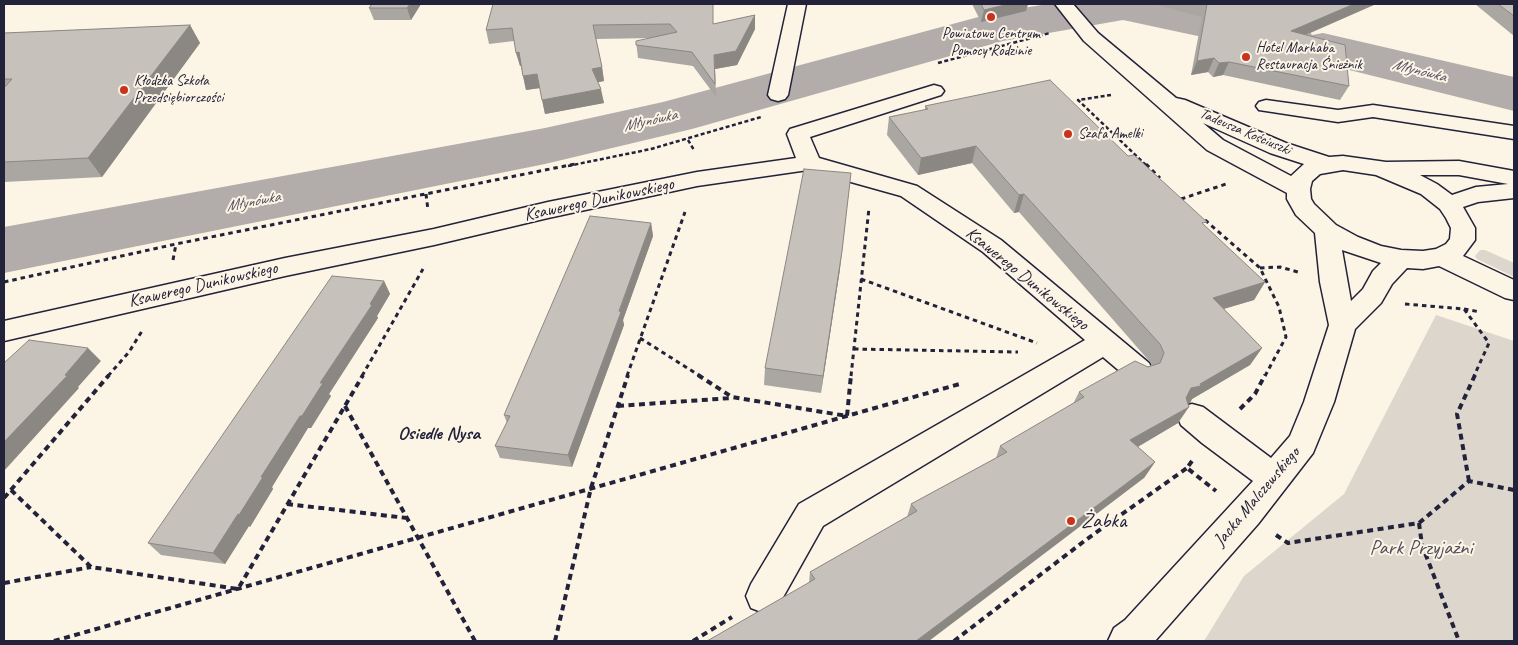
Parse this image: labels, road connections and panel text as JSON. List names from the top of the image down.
{
  "streets": {
    "street": ["Tadeusza Kościuszki", "Ksawerego Dunikowskiego", "Jacka Malczewskiego"]
  },
  "districts": ["Osiedle Nysa"],
  "water": ["Młynówka"],
  "parks": ["Park Przyjaźni"],
  "places": [
    "Powiatowe Centrum Pomocy Rodzinie",
    "Hotel Marhaba Restauracja Śnieżnik",
    "Kłodzka Szkoła Przedsiębiorczości",
    "Szafa Amelki",
    "Żabka"
  ]
}
